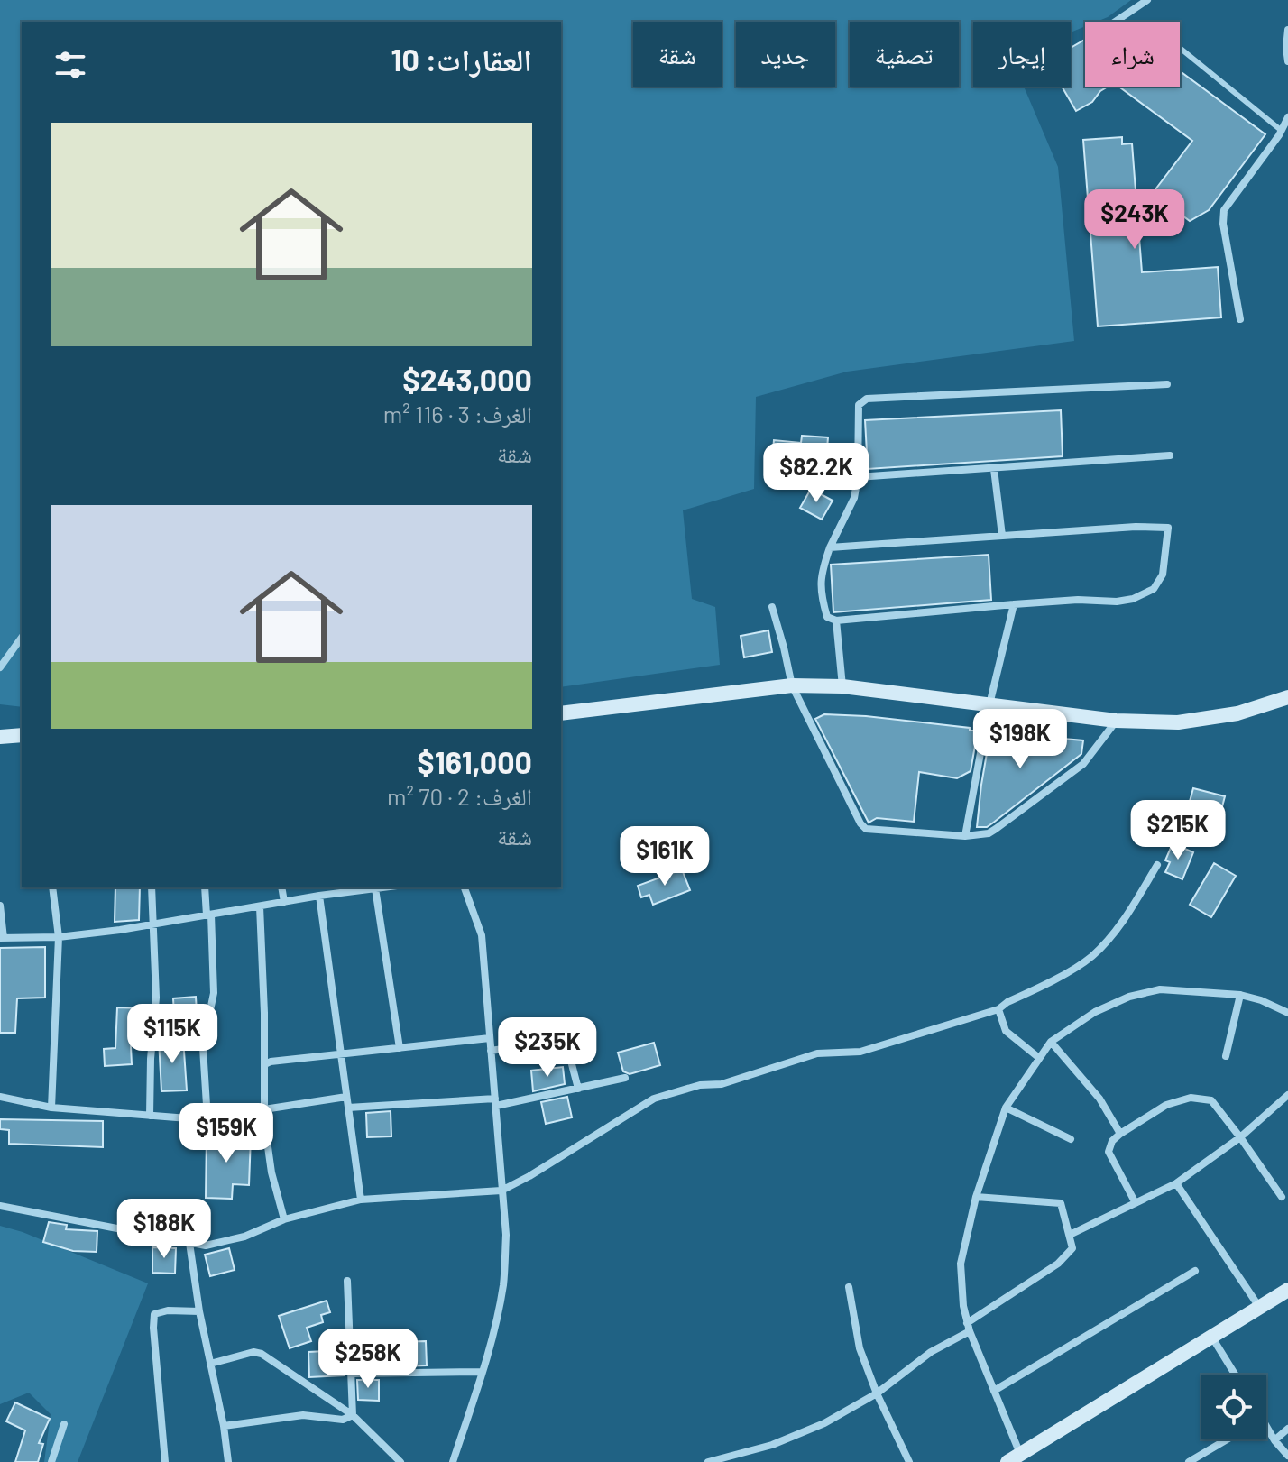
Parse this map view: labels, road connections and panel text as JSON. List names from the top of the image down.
{
  "page": {
    "chip": [
      "شراء",
      "إيجار",
      "تصفية",
      "جديد",
      "شقة"
    ],
    "heading": "العقارات: 10",
    "list": [
      {
        "name": "$243,000",
        "note": "الغرف: 3 · 116 m² · شقة"
      },
      {
        "name": "$161,000",
        "note": "الغرف: 2 · 70 m² · شقة"
      }
    ],
    "price": [
      "$243K",
      "$82.2K",
      "$198K",
      "$215K",
      "$161K",
      "$115K",
      "$235K",
      "$159K",
      "$188K",
      "$258K"
    ]
  }
}
